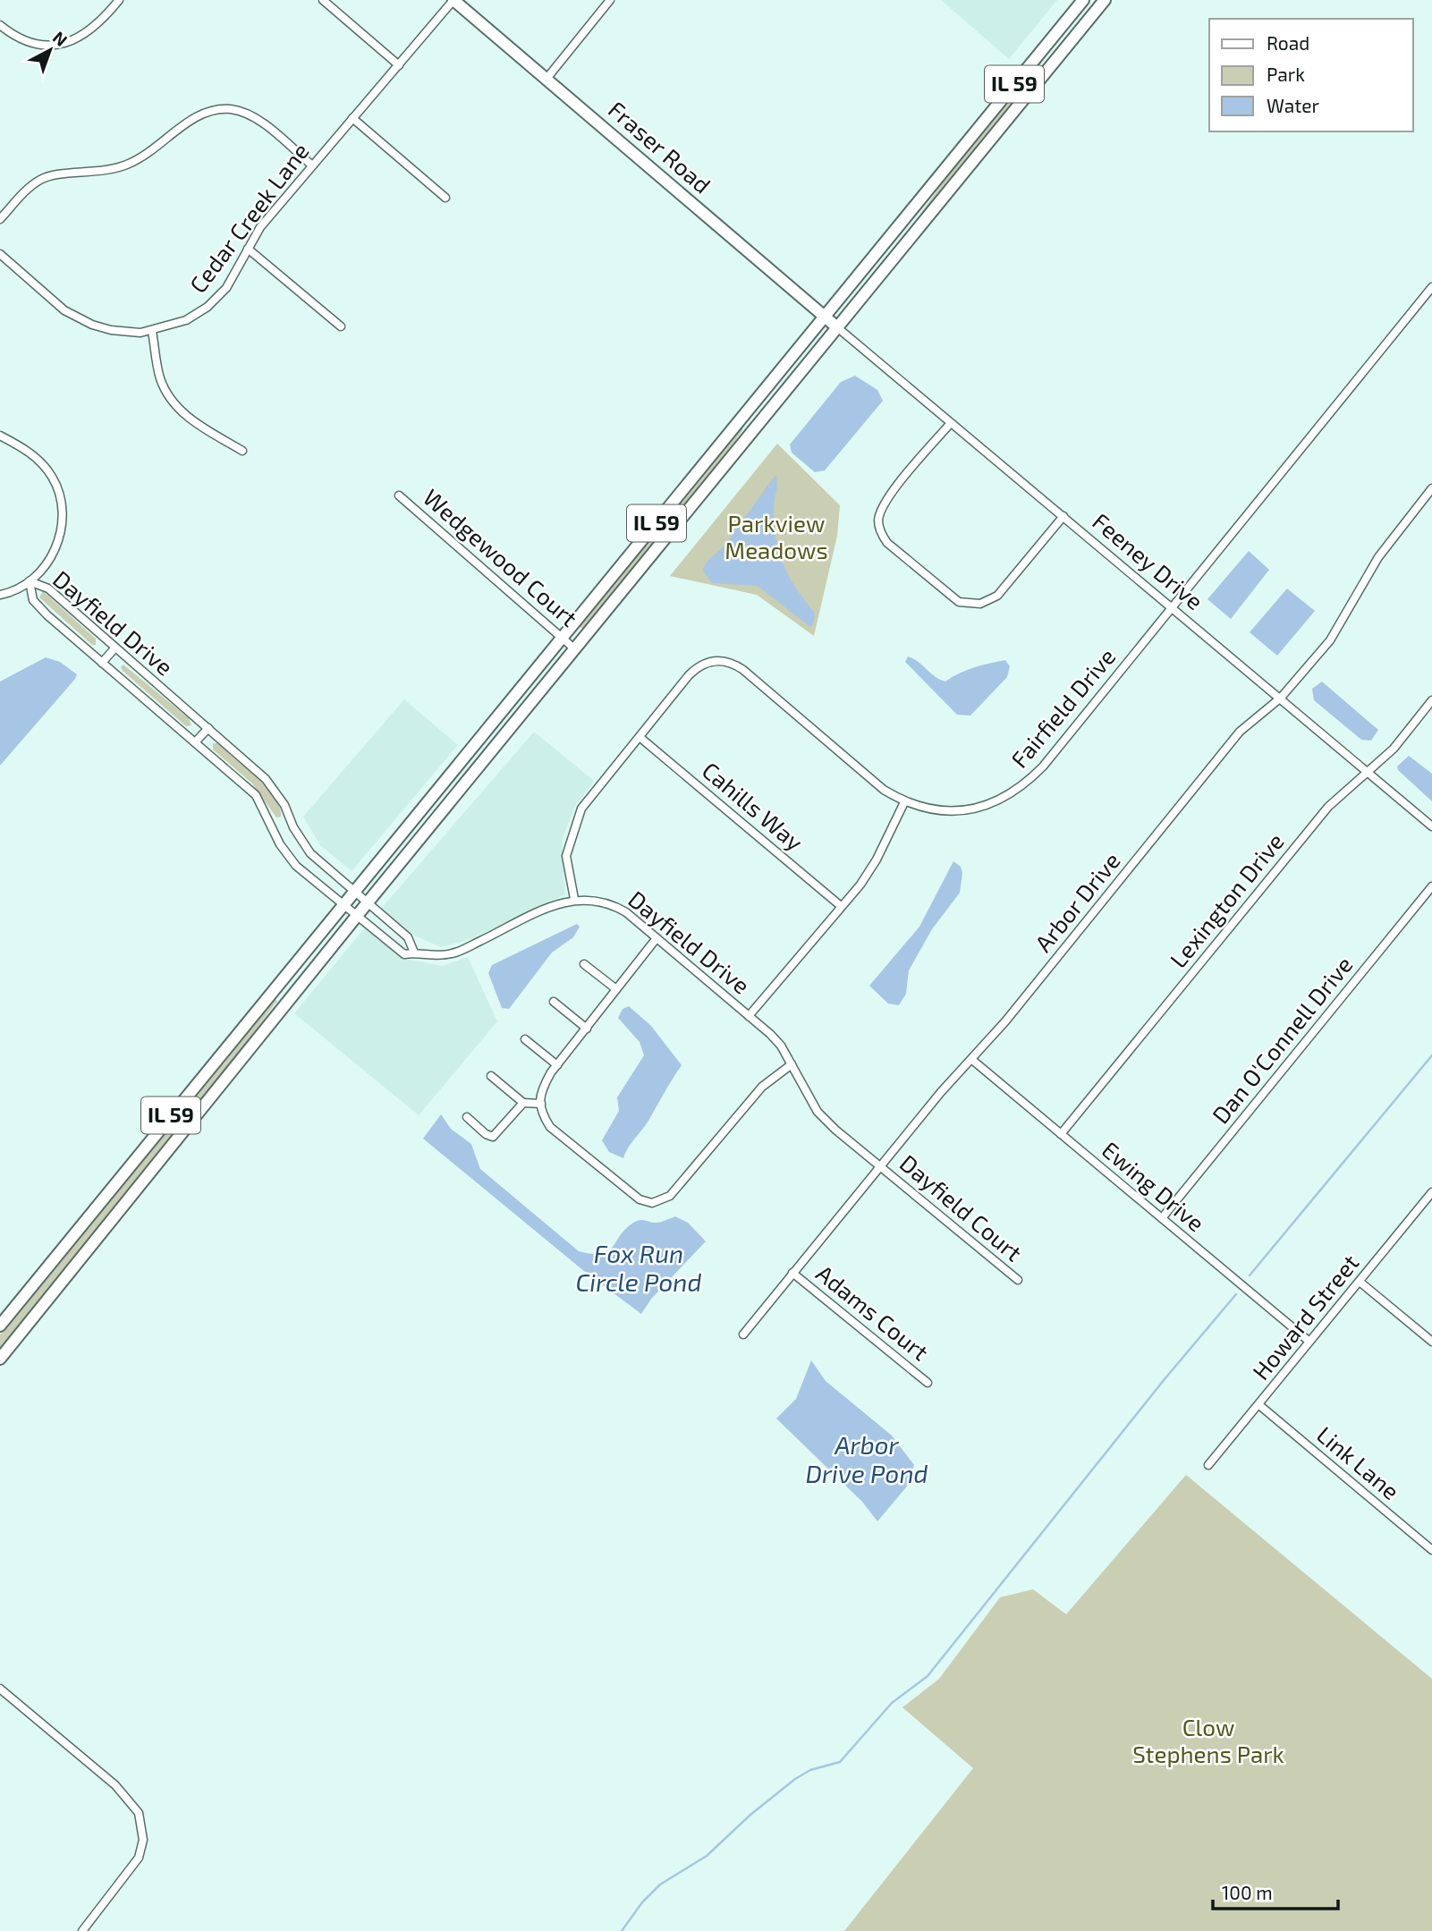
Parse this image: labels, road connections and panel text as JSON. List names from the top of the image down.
{
  "streets": {
    "main road": ["IL 59", "Fraser Road"],
    "street": [
      "Cedar Creek Lane",
      "Wedgewood Court",
      "Feeney Drive",
      "Dayfield Drive",
      "Fairfield Drive",
      "Cahills Way",
      "Lexington Drive",
      "Arbor Drive",
      "Dan O'Connell Drive",
      "Ewing Drive",
      "Dayfield Court",
      "Adams Court",
      "Howard Street",
      "Link Lane"
    ]
  },
  "crossings": [
    ["IL 59", "Fraser Road"],
    ["IL 59", "Wedgewood Court"],
    ["IL 59", "Feeney Drive"],
    ["IL 59", "Dayfield Drive"],
    ["Fraser Road", "Cedar Creek Lane"],
    ["Fraser Road", "Feeney Drive"],
    ["Feeney Drive", "Fairfield Drive"],
    ["Feeney Drive", "Lexington Drive"],
    ["Feeney Drive", "Arbor Drive"],
    ["Dayfield Drive", "Fairfield Drive"],
    ["Dayfield Drive", "Arbor Drive"],
    ["Dayfield Drive", "Dayfield Court"],
    ["Fairfield Drive", "Cahills Way"],
    ["Lexington Drive", "Ewing Drive"],
    ["Arbor Drive", "Ewing Drive"],
    ["Arbor Drive", "Dayfield Court"],
    ["Arbor Drive", "Adams Court"],
    ["Dan O'Connell Drive", "Ewing Drive"],
    ["Ewing Drive", "Howard Street"],
    ["Howard Street", "Link Lane"]
  ],
  "water": ["Fox Run Circle Pond", "Arbor Drive Pond"],
  "parks": ["Parkview Meadows", "Clow Stephens Park"],
  "legend": ["Road", "Park", "Water"],
  "scale_bar": "100 m",
  "north": "top right"
}
